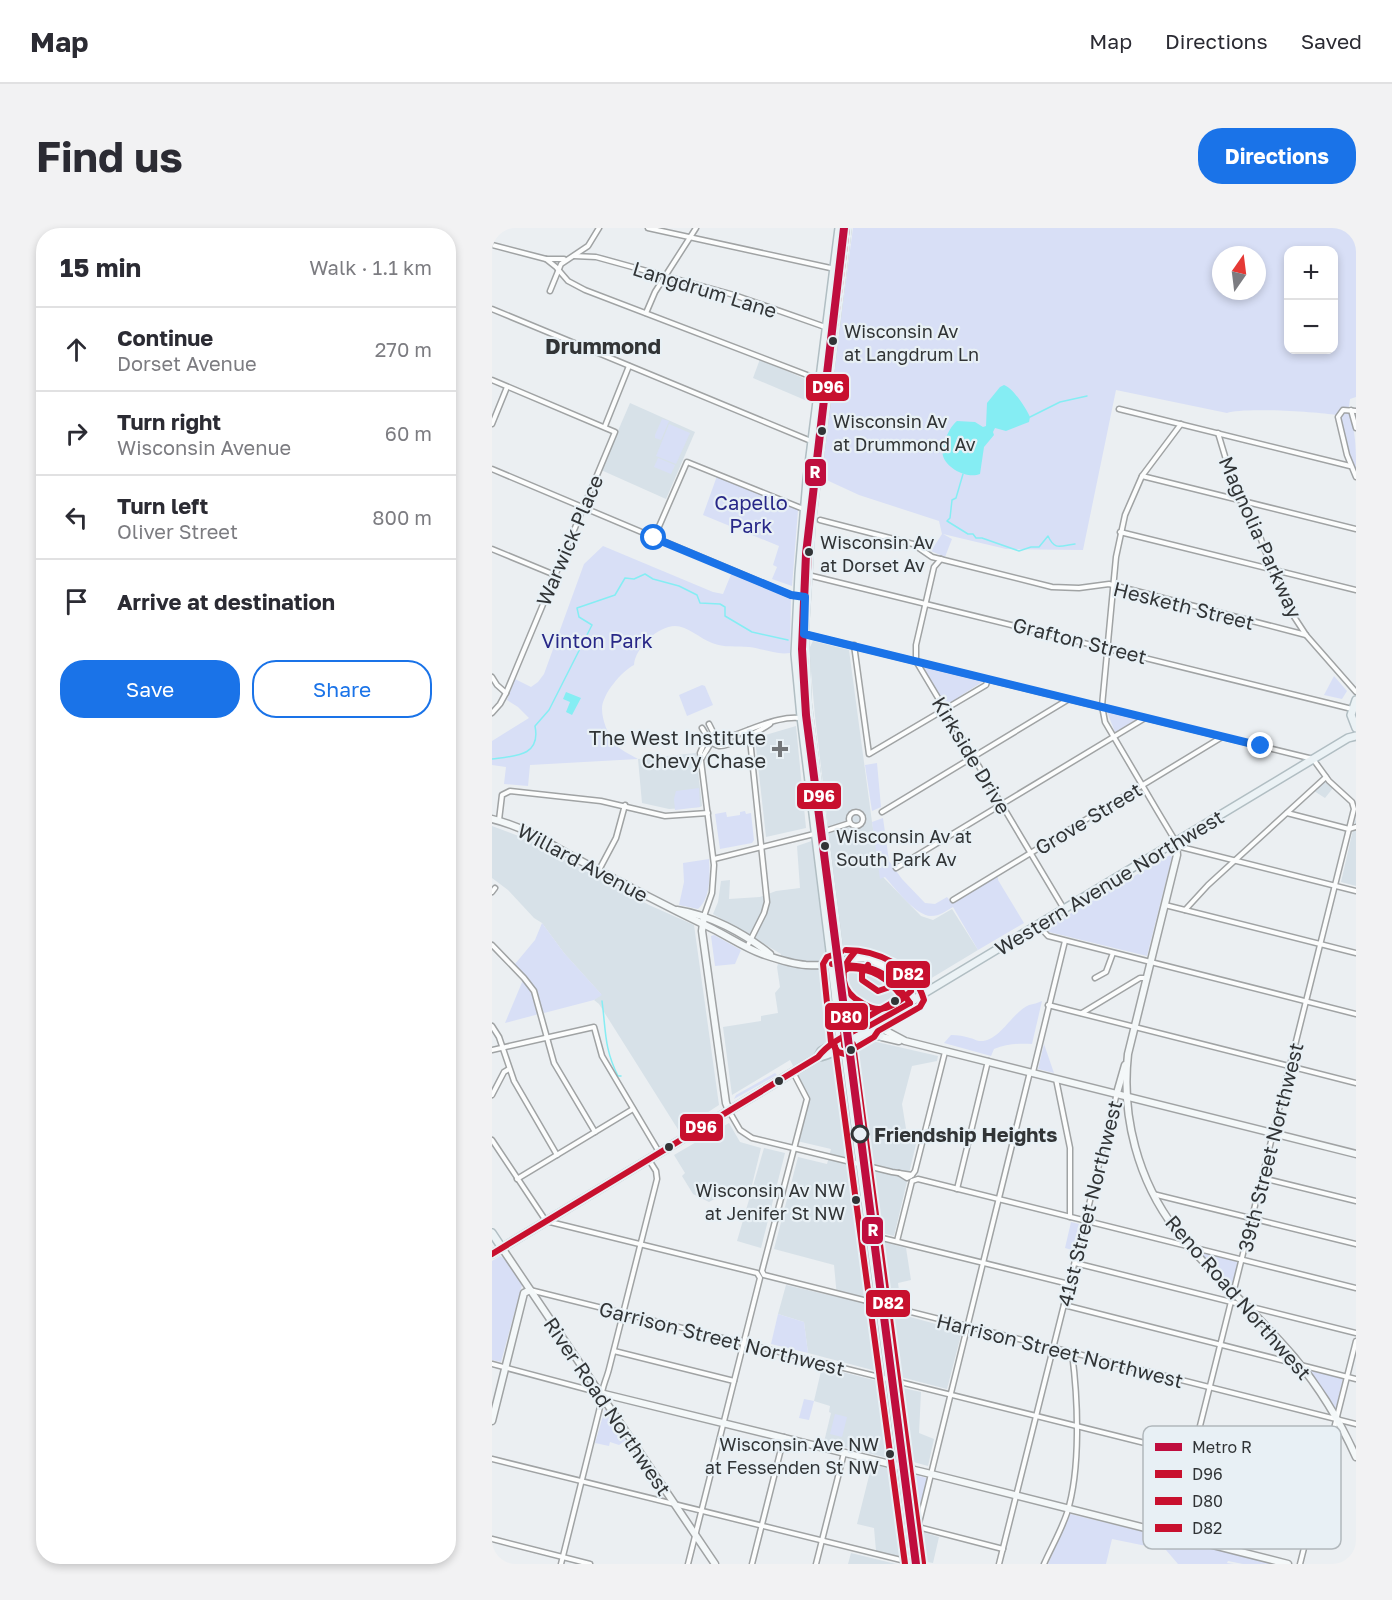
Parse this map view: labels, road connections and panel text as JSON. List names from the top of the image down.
{
  "streets": {
    "main road": ["Western Avenue Northwest"],
    "street": [
      "Langdrum Lane",
      "Magnolia Parkway",
      "Warwick Place",
      "Hesketh Street",
      "Grafton Street",
      "Kirkside Drive",
      "Grove Street",
      "Willard Avenue",
      "39th Street Northwest",
      "41st Street Northwest",
      "Reno Road Northwest",
      "Garrison Street Northwest",
      "Harrison Street Northwest",
      "River Road Northwest"
    ]
  },
  "crossings": [
    ["Magnolia Parkway", "Hesketh Street"],
    ["Kirkside Drive", "Grove Street"],
    ["Kirkside Drive", "Western Avenue Northwest"],
    ["Western Avenue Northwest", "41st Street Northwest"],
    ["Western Avenue Northwest", "Harrison Street Northwest"],
    ["Western Avenue Northwest", "River Road Northwest"],
    ["39th Street Northwest", "Reno Road Northwest"],
    ["39th Street Northwest", "Harrison Street Northwest"],
    ["41st Street Northwest", "Reno Road Northwest"],
    ["41st Street Northwest", "Garrison Street Northwest"],
    ["41st Street Northwest", "Harrison Street Northwest"],
    ["Reno Road Northwest", "Harrison Street Northwest"],
    ["Garrison Street Northwest", "River Road Northwest"]
  ],
  "districts": ["Drummond"],
  "parks": ["Capello Park", "Vinton Park"],
  "places": {
    "other": [
      "Wisconsin Av at Langdrum Ln",
      "Wisconsin Av at Drummond Av",
      "Wisconsin Av at Dorset Av",
      "Wisconsin Av at South Park Av",
      "Friendship Heights",
      "Wisconsin Av NW at Jenifer St NW",
      "Wisconsin Ave NW at Fessenden St NW"
    ],
    "health": ["The West Institute Chevy Chase"]
  },
  "lines": [
    "metro line R",
    "transit line D96",
    "transit line D82",
    "transit line D80"
  ],
  "legend": [
    "Metro R",
    "D96",
    "D80",
    "D82"
  ],
  "north": "top",
  "page": {
    "header": "Map",
    "nav": ["Map", "Directions", "Saved"],
    "buttons": [
      "Directions",
      ["Save", "Share"]
    ],
    "title": "Find us",
    "heading": ["15 min", "Walk · 1.1 km"],
    "map_buttons": ["+", "−"],
    "list": [
      ["Continue", "Dorset Avenue", "270 m"],
      ["Turn right", "Wisconsin Avenue", "60 m"],
      ["Turn left", "Oliver Street", "800 m"],
      "Arrive at destination"
    ]
  }
}
